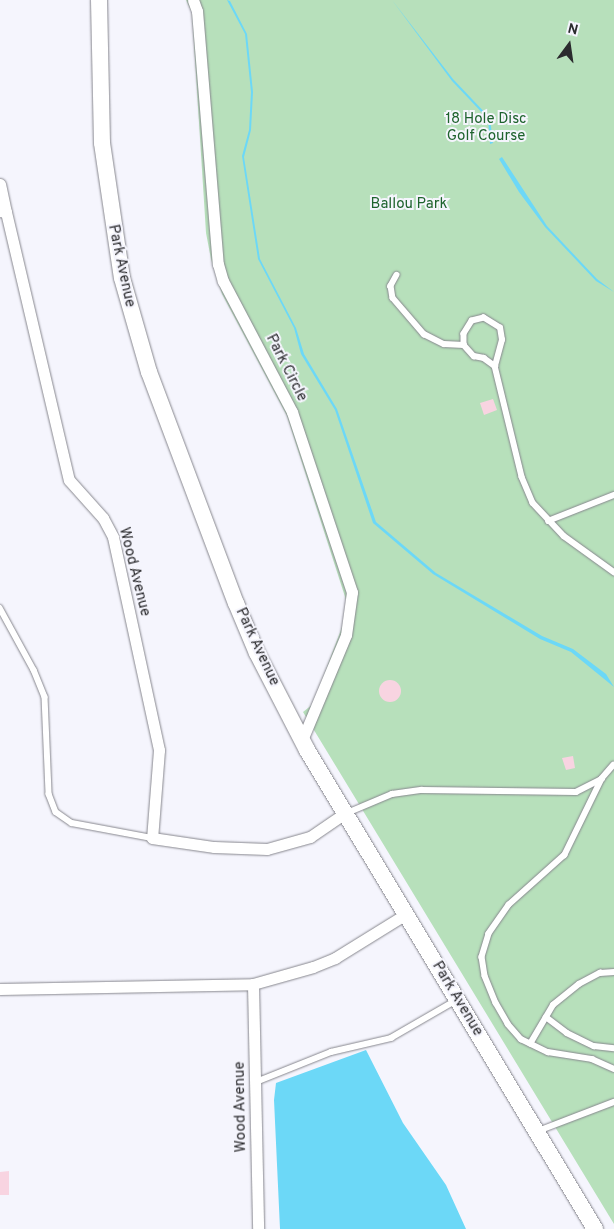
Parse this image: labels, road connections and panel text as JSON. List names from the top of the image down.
{
  "streets": {
    "main road": ["Park Avenue"],
    "street": ["Park Circle", "Wood Avenue"]
  },
  "crossings": [
    ["Park Avenue", "Park Circle"]
  ],
  "parks": ["18 Hole Disc Golf Course", "Ballou Park"],
  "north": "top"
}
